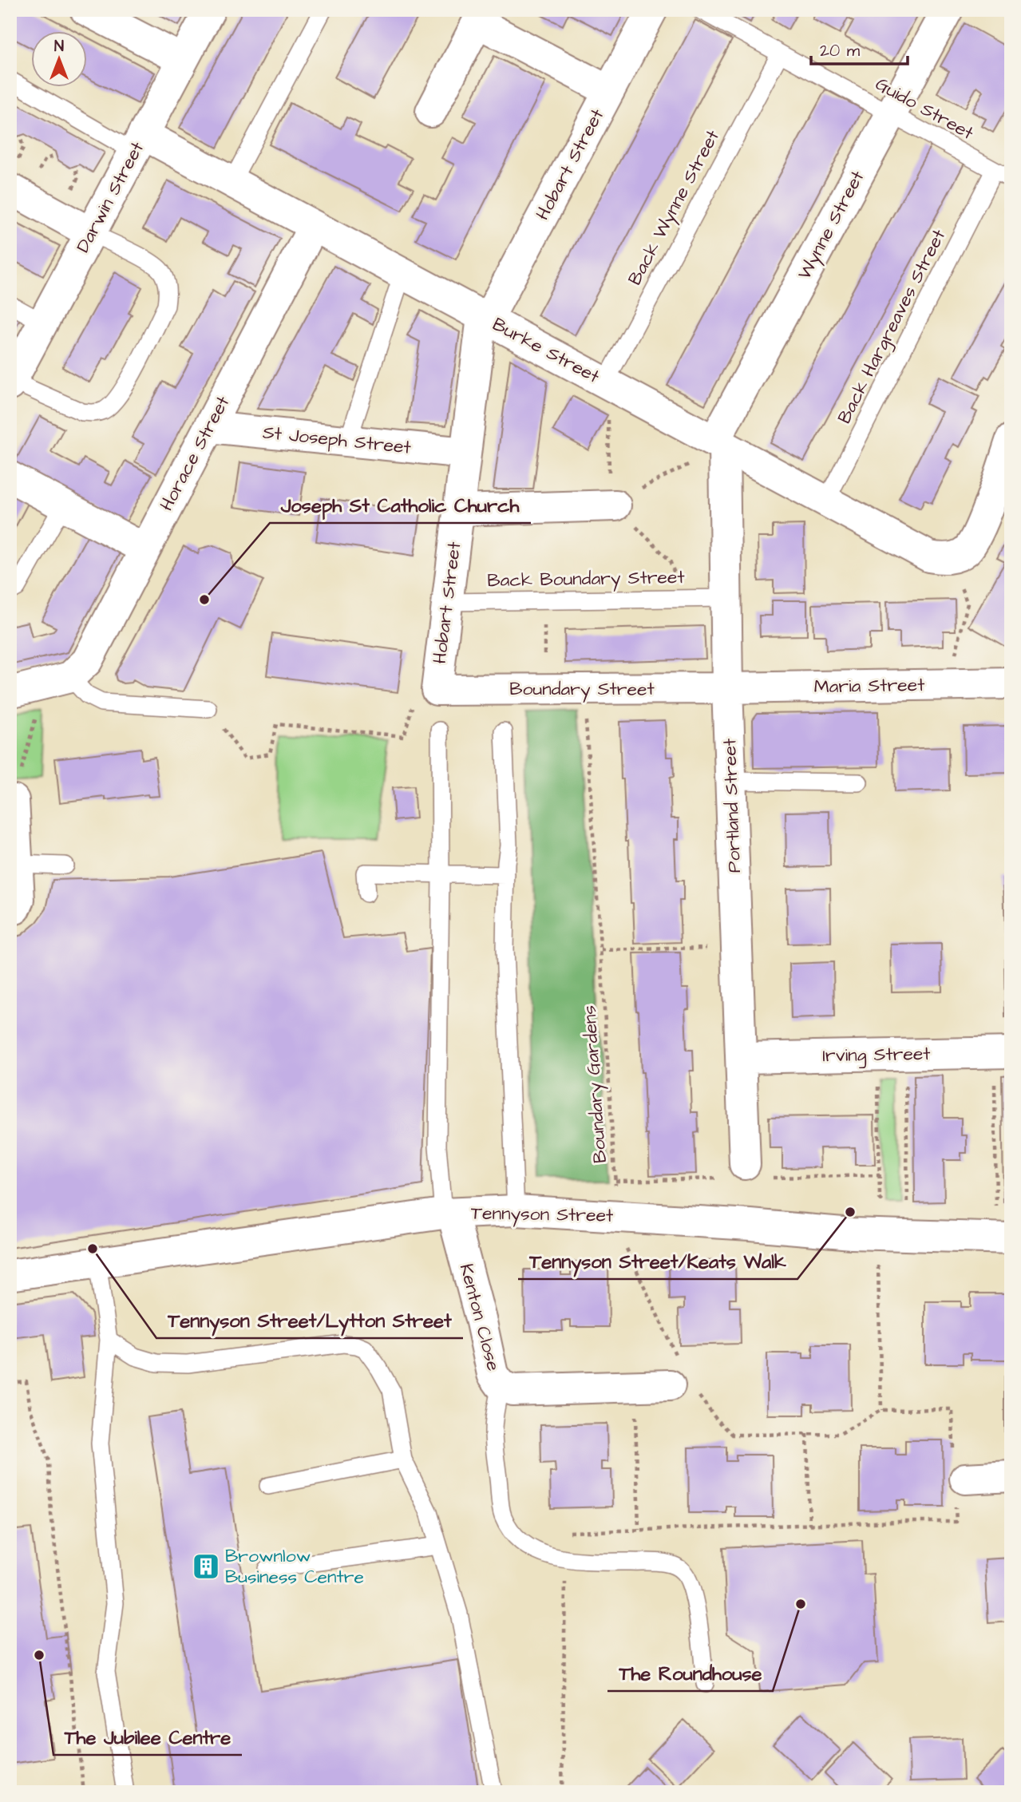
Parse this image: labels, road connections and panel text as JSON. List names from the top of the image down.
{
  "streets": {
    "street": [
      "Hobart Street",
      "Darwin Street",
      "Wynne Street",
      "Burke Street",
      "St Joseph Street",
      "Horace Street",
      "Maria Street",
      "Boundary Street",
      "Portland Street",
      "Irving Street",
      "Tennyson Street",
      "Kenton Close"
    ],
    "lane": [
      "Guido Street",
      "Back Wynne Street",
      "Back Hargreaves Street",
      "Back Boundary Street"
    ],
    "path": ["Boundary Gardens"]
  },
  "crossings": [
    ["Guido Street", "Back Wynne Street"],
    ["Guido Street", "Wynne Street"],
    ["Guido Street", "Back Hargreaves Street"],
    ["Hobart Street", "Burke Street"],
    ["Hobart Street", "St Joseph Street"],
    ["Hobart Street", "Back Boundary Street"],
    ["Hobart Street", "Boundary Street"],
    ["Darwin Street", "Burke Street"],
    ["Back Wynne Street", "Burke Street"],
    ["Wynne Street", "Burke Street"],
    ["Wynne Street", "Portland Street"],
    ["Back Hargreaves Street", "Burke Street"],
    ["Burke Street", "Horace Street"],
    ["Burke Street", "Portland Street"],
    ["St Joseph Street", "Horace Street"],
    ["Back Boundary Street", "Portland Street"],
    ["Maria Street", "Boundary Street"],
    ["Maria Street", "Portland Street"],
    ["Boundary Street", "Portland Street"],
    ["Boundary Street", "Boundary Gardens"],
    ["Portland Street", "Irving Street"],
    ["Boundary Gardens", "Tennyson Street"],
    ["Tennyson Street", "Kenton Close"]
  ],
  "places": {
    "other": [
      "Joseph St Catholic Church",
      "Tennyson Street/Keats Walk",
      "Tennyson Street/Lytton Street",
      "The Roundhouse",
      "The Jubilee Centre"
    ],
    "building": ["Brownlow Business Centre"]
  },
  "scale_bar": "20 m",
  "north": "top"
}
